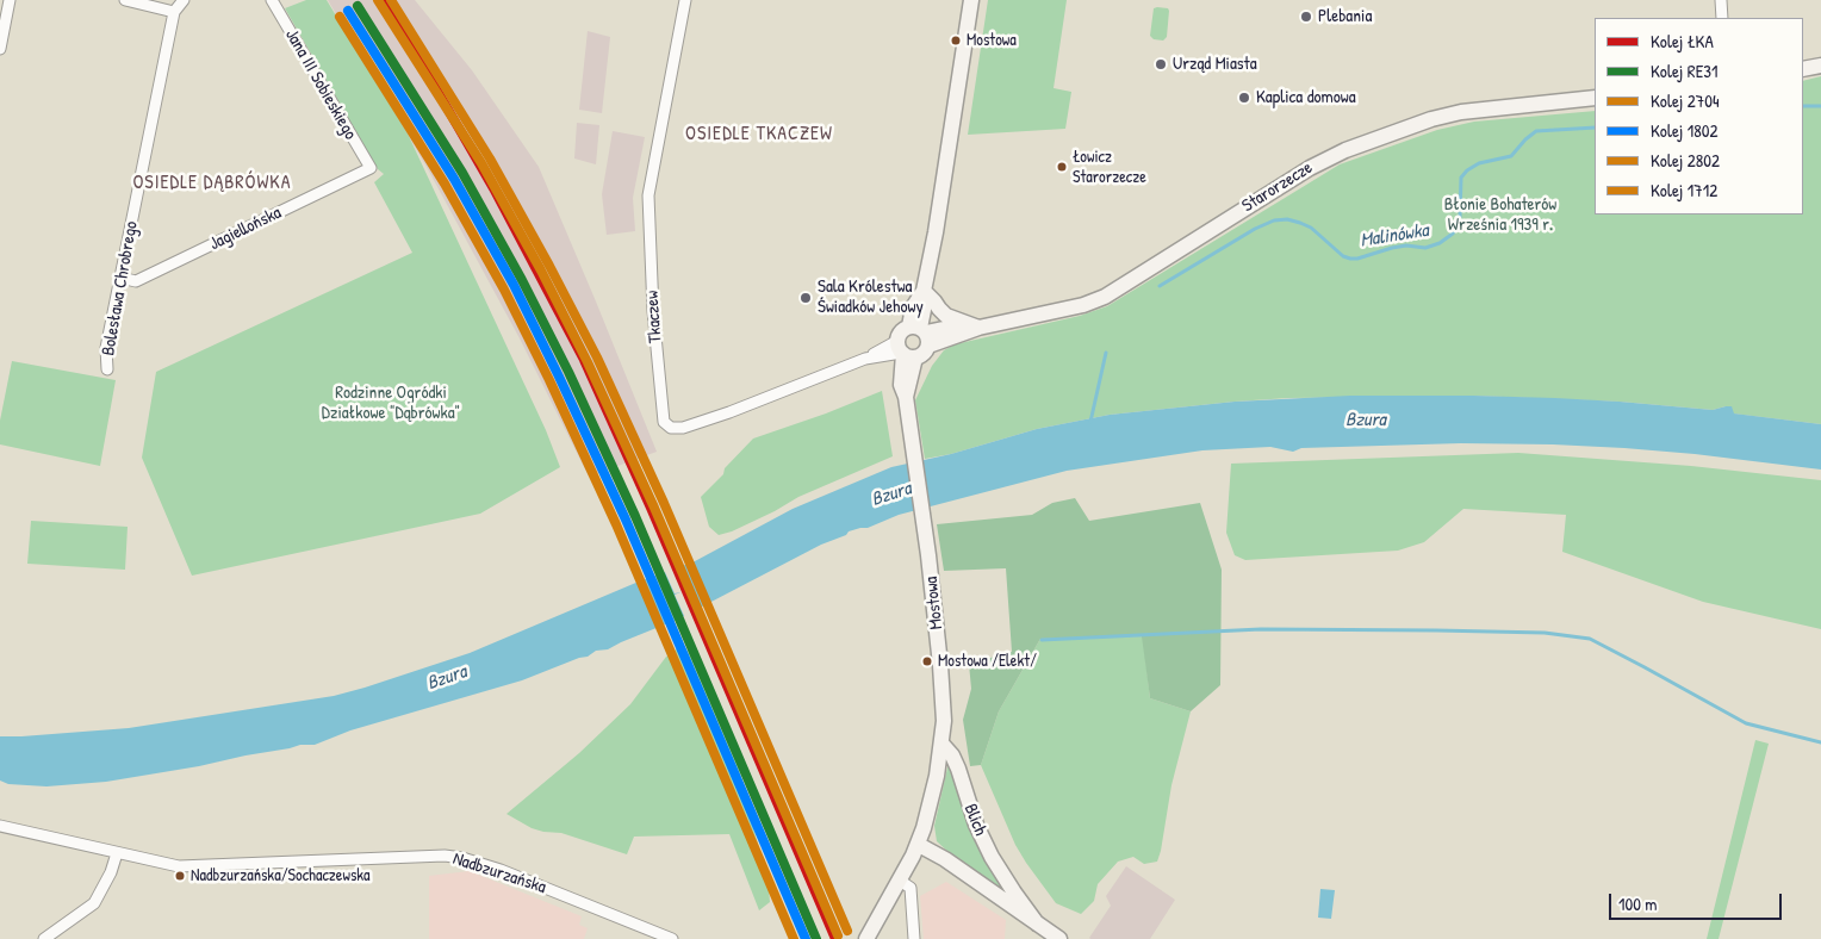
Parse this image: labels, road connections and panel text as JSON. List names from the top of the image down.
{
  "streets": {
    "street": [
      "Jana III Sobieskiego",
      "Starorzecze",
      "Jagiellońska",
      "Bolesława Chrobrego",
      "Tkaczew",
      "Mostowa",
      "Blich",
      "Nadbzurzańska"
    ]
  },
  "crossings": [
    ["Jana III Sobieskiego", "Jagiellońska"],
    ["Jagiellońska", "Bolesława Chrobrego"],
    ["Tkaczew", "Mostowa"],
    ["Mostowa", "Blich"]
  ],
  "districts": ["OSIEDLE TKACZEW", "OSIEDLE DĄBRÓWKA"],
  "water": ["Malinówka", "Bzura"],
  "parks": ["Błonie Bohaterów Września 1939 r.", "Rodzinne Ogródki Działkowe \"Dąbrówka\""],
  "places": [
    "Plebania",
    "Mostowa",
    "Urząd Miasta",
    "Kaplica domowa",
    "Łowicz Starorzecze",
    "Sala Królestwa Świadków Jehowy",
    "Mostowa /Elekt/",
    "Nadbzurzańska/Sochaczewska"
  ],
  "lines": [
    "rail line ŁKA",
    "rail line 2704",
    "rail line 2802",
    "rail line RE31",
    "rail line 1802",
    "rail line 1712"
  ],
  "legend": [
    "Kolej ŁKA",
    "Kolej RE31",
    "Kolej 2704",
    "Kolej 1802",
    "Kolej 2802",
    "Kolej 1712"
  ],
  "scale_bar": "100 m"
}
